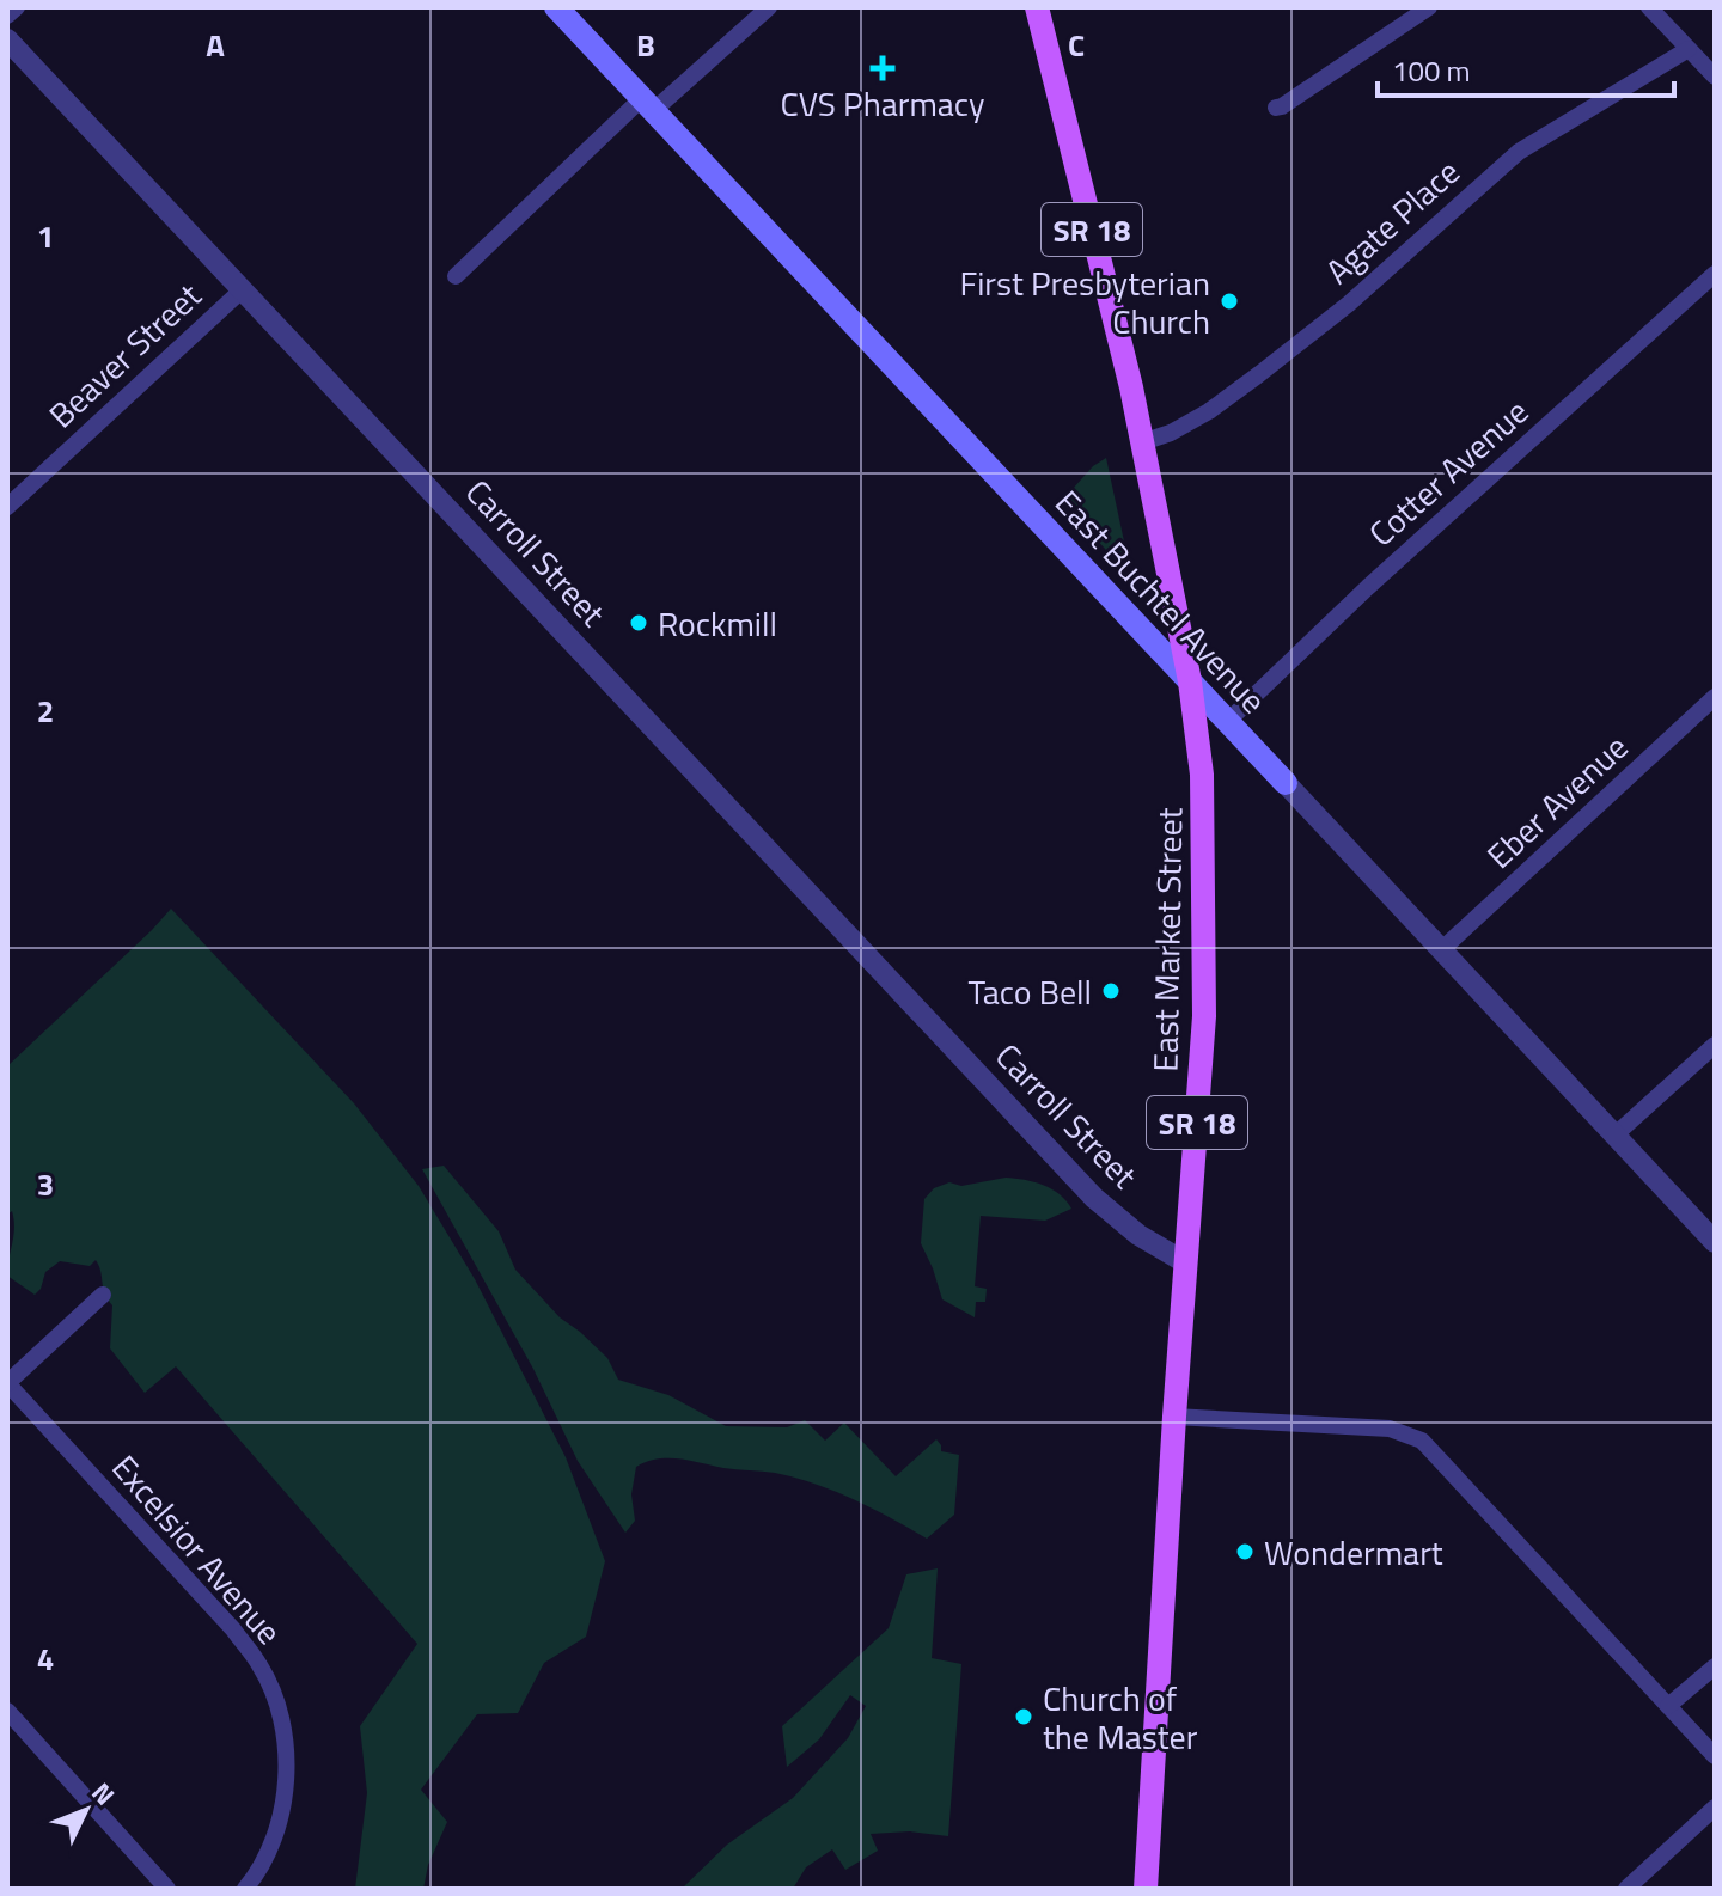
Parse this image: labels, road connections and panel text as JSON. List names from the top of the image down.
{
  "streets": {
    "main road": ["SR 18", "East Buchtel Avenue", "East Market Street"],
    "street": [
      "Agate Place",
      "Beaver Street",
      "Cotter Avenue",
      "Carroll Street",
      "Eber Avenue",
      "Excelsior Avenue"
    ]
  },
  "crossings": [
    ["Agate Place", "East Market Street"],
    ["Beaver Street", "Carroll Street"],
    ["Cotter Avenue", "East Buchtel Avenue"],
    ["Carroll Street", "East Market Street"],
    ["East Buchtel Avenue", "Eber Avenue"],
    ["East Buchtel Avenue", "East Market Street"]
  ],
  "places": {
    "health": ["CVS Pharmacy"],
    "other": [
      "First Presbyterian Church",
      "Rockmill",
      "Taco Bell",
      "Wondermart",
      "Church of the Master"
    ]
  },
  "scale_bar": "100 m",
  "north": "top right",
  "grid": {
    "columns": ["A", "B", "C"],
    "rows": [
      "1",
      "2",
      "3",
      "4"
    ]
  }
}
